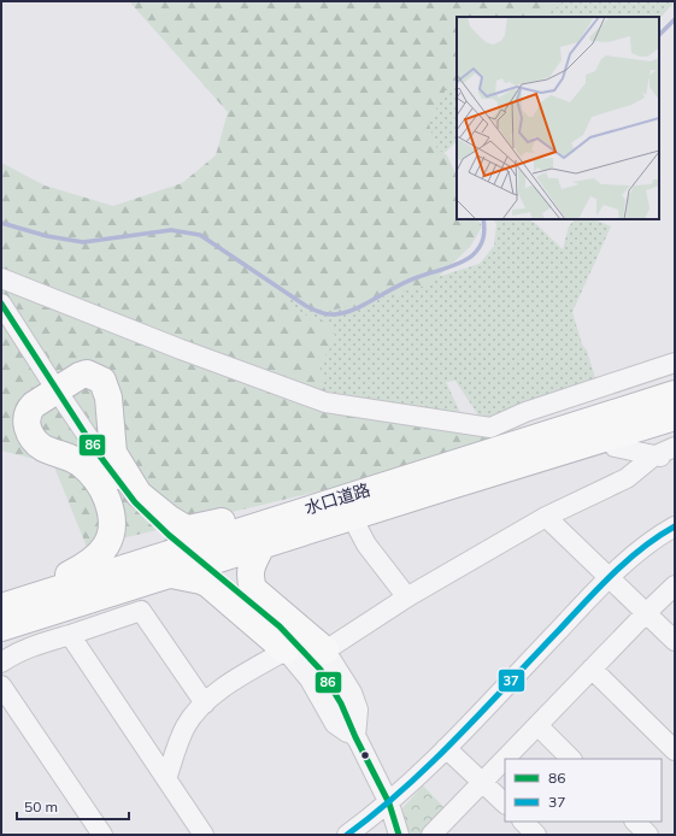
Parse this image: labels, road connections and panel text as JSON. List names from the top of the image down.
{
  "streets": {
    "highway": ["水口道路"]
  },
  "lines": ["transit line 86", "transit line 37"],
  "legend": ["86", "37"],
  "scale_bar": "50 m"
}
